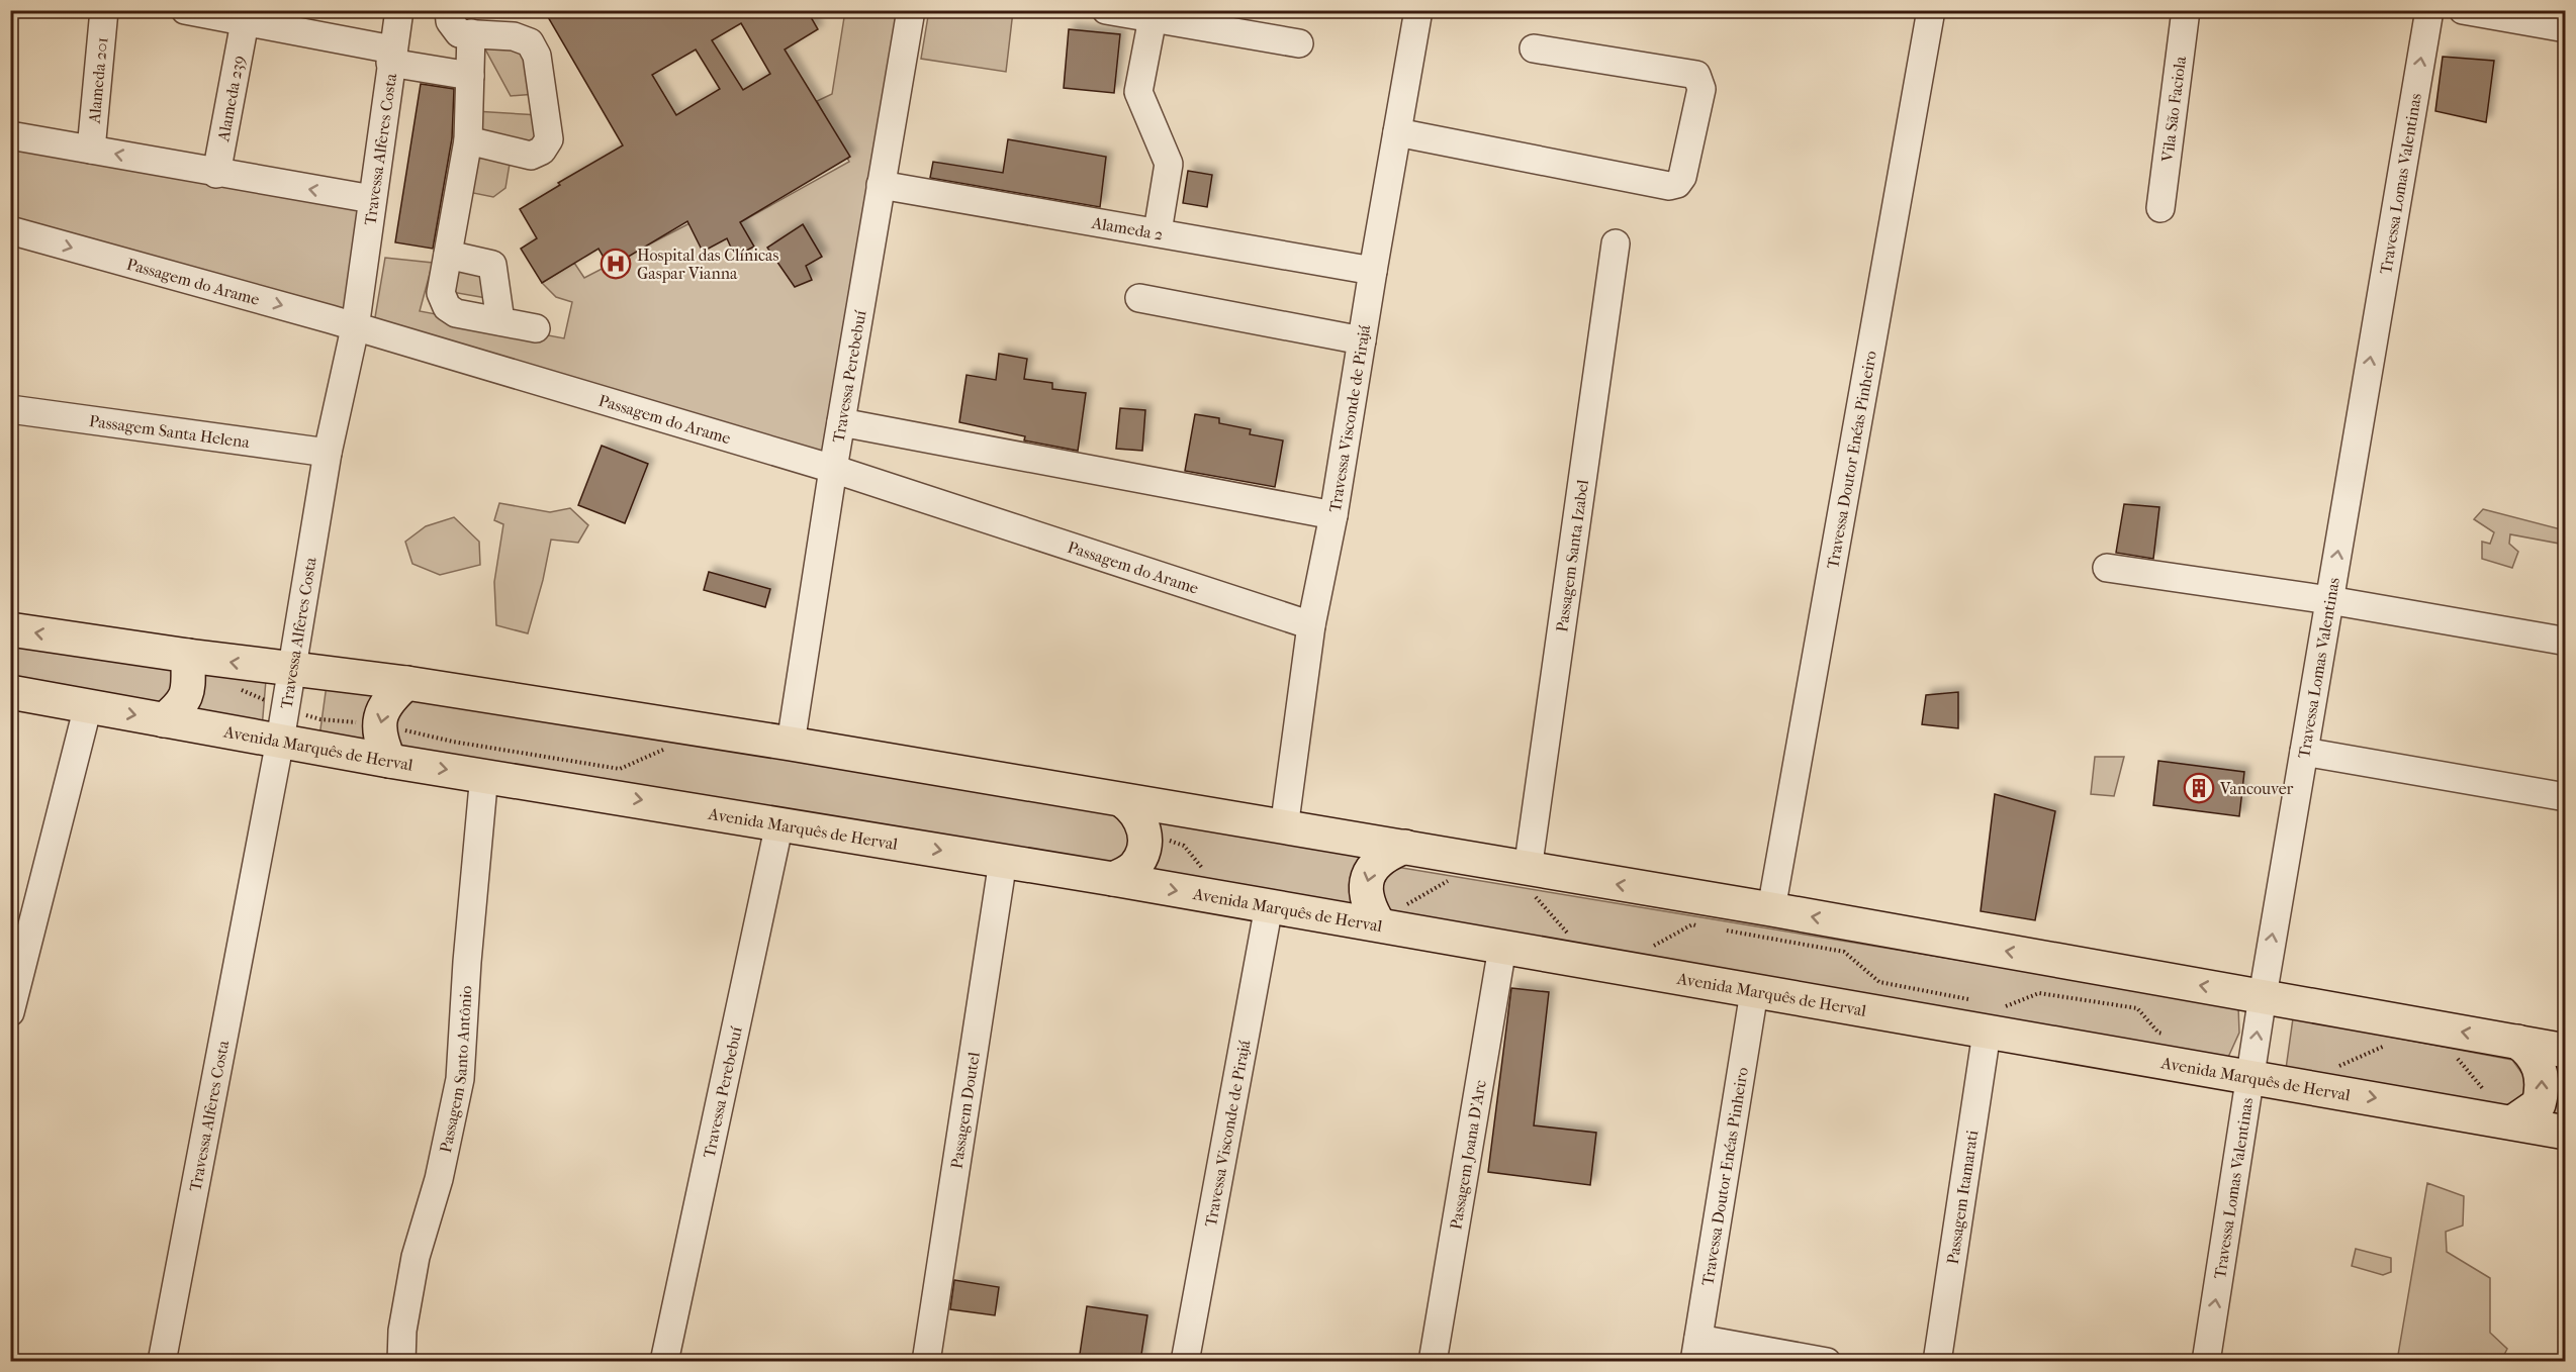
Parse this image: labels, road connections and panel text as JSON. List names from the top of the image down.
{
  "streets": {
    "main road": ["Avenida Marquês de Herval"],
    "street": [
      "Alameda 201",
      "Alameda 239",
      "Vila São Faciola",
      "Travessa Alferes Costa",
      "Travessa Lomas Valentinas",
      "Alameda 2",
      "Passagem do Arame",
      "Travessa Perebebuí",
      "Travessa Visconde de Pirajá",
      "Passagem Santa Helena",
      "Travessa Doutor Enéas Pinheiro",
      "Passagem Santa Izabel",
      "Passagem Santo Antônio",
      "Passagem Doutel",
      "Passagem Joana D'Arc",
      "Passagem Itamarati"
    ]
  },
  "crossings": [
    ["Travessa Alferes Costa", "Passagem do Arame"],
    ["Travessa Alferes Costa", "Passagem Santa Helena"],
    ["Travessa Alferes Costa", "Avenida Marquês de Herval"],
    ["Travessa Lomas Valentinas", "Avenida Marquês de Herval"],
    ["Alameda 2", "Travessa Perebebuí"],
    ["Alameda 2", "Travessa Visconde de Pirajá"],
    ["Passagem do Arame", "Travessa Perebebuí"],
    ["Passagem do Arame", "Travessa Visconde de Pirajá"],
    ["Travessa Perebebuí", "Avenida Marquês de Herval"],
    ["Travessa Visconde de Pirajá", "Avenida Marquês de Herval"],
    ["Travessa Doutor Enéas Pinheiro", "Avenida Marquês de Herval"],
    ["Avenida Marquês de Herval", "Passagem Santo Antônio"],
    ["Avenida Marquês de Herval", "Passagem Doutel"],
    ["Avenida Marquês de Herval", "Passagem Joana D'Arc"],
    ["Avenida Marquês de Herval", "Passagem Itamarati"]
  ],
  "one_way": ["Travessa Lomas Valentinas"],
  "places": {
    "hospital": ["Hospital das Clínicas Gaspar Vianna"],
    "building": ["Vancouver"]
  }
}
